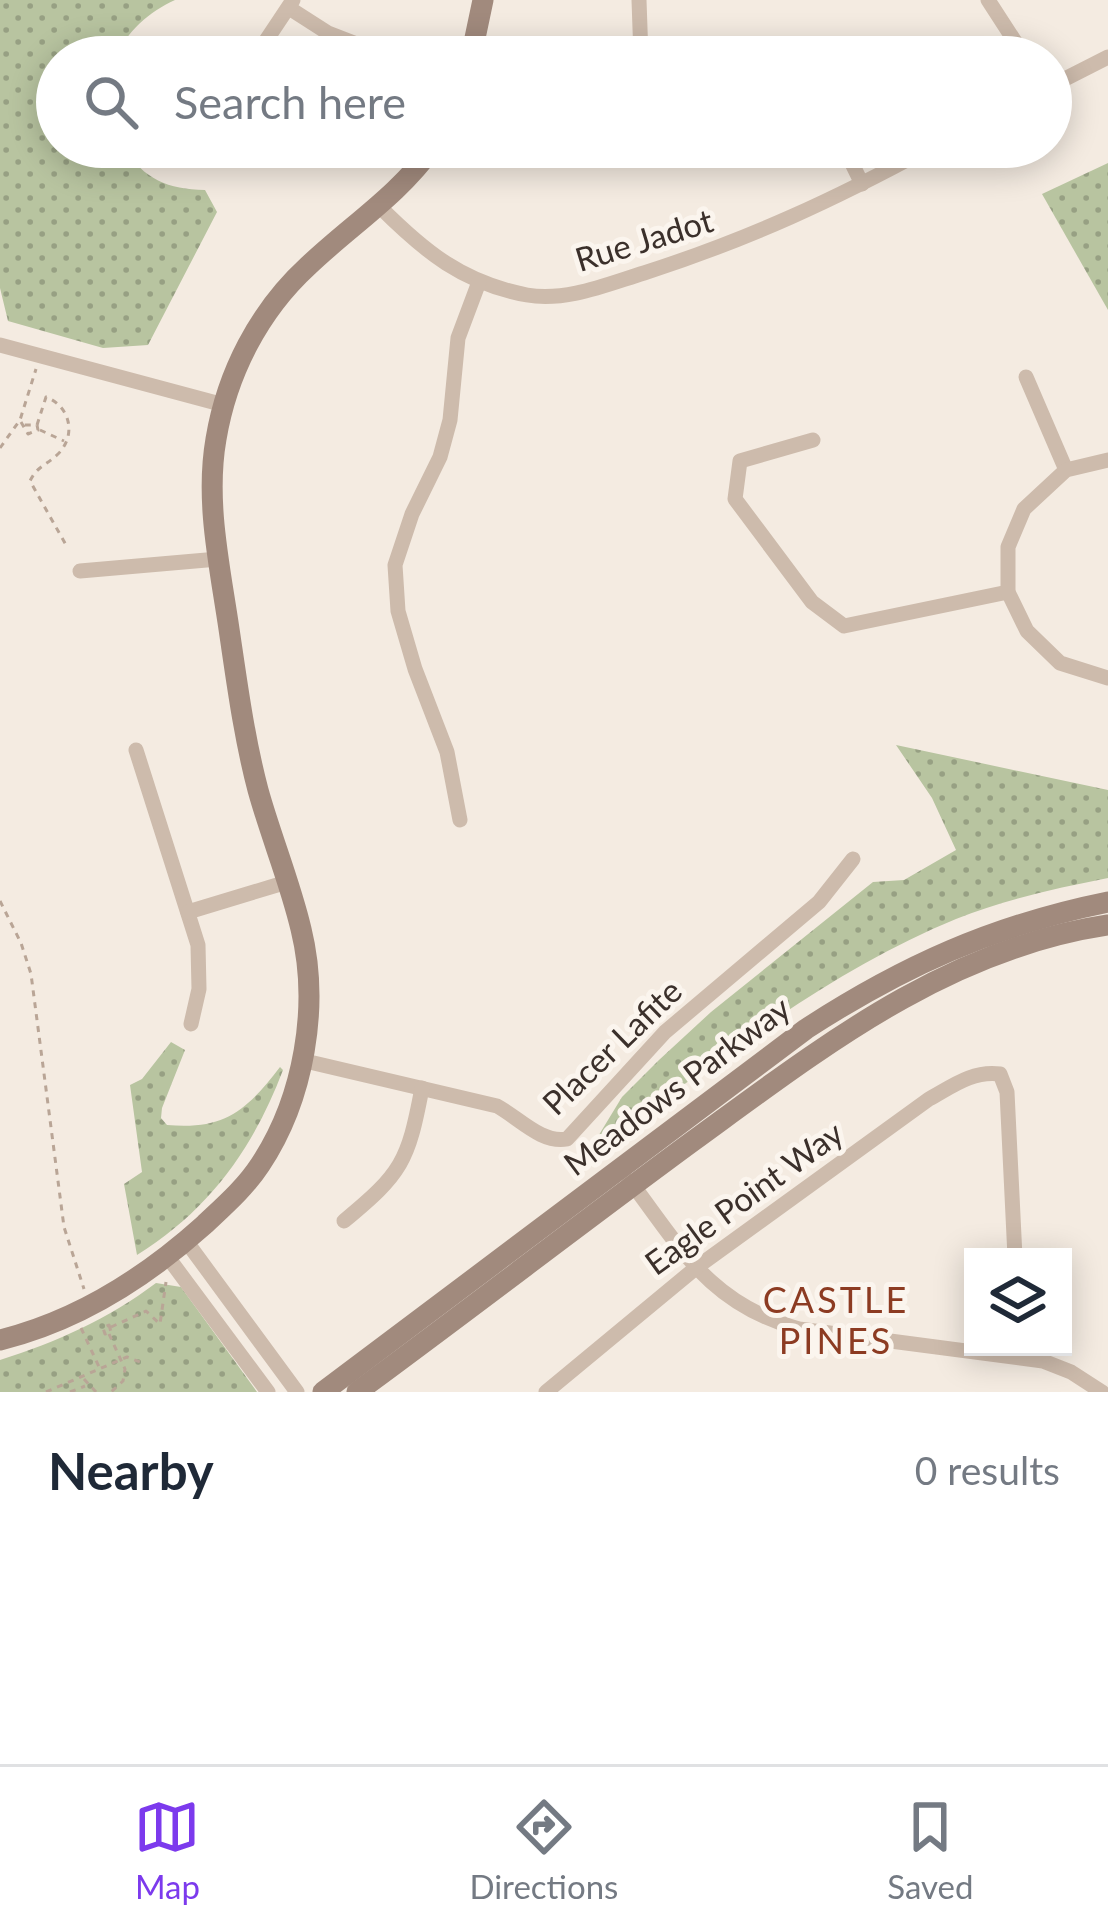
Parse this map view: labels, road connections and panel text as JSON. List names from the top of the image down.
{
  "streets": {
    "main road": ["Meadows Parkway"],
    "street": ["Rue Jadot", "Placer Lafite", "Eagle Point Way"]
  },
  "districts": ["CASTLE PINES"],
  "page": {
    "search": "Search here",
    "heading": ["Nearby", "0 results"],
    "nav": ["Map", "Directions", "Saved"]
  }
}
